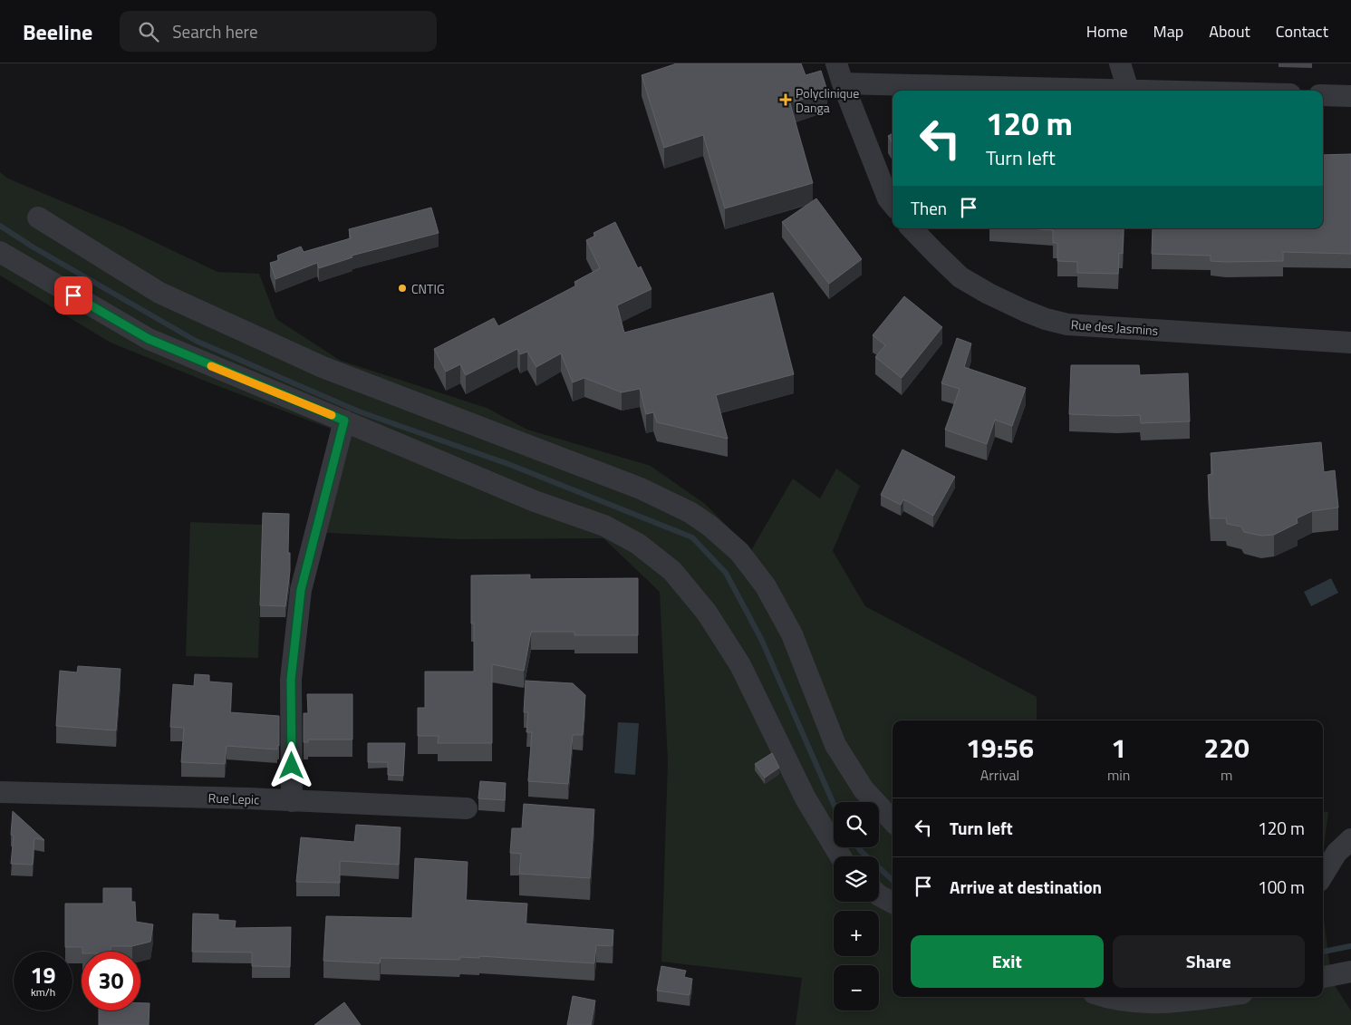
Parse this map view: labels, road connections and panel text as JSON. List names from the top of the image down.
{
  "streets": {
    "street": ["Rue des Jasmins", "Rue Lepic"]
  },
  "places": {
    "health": ["Polyclinique Danga"],
    "other": ["CNTIG"]
  },
  "page": {
    "header": "Beeline",
    "search": "Search here",
    "nav": [
      "Home",
      "Map",
      "About",
      "Contact"
    ],
    "turn": ["120 m", "Turn left"],
    "then": "Then",
    "eta": [
      "19:56",
      "Arrival",
      "1",
      "min",
      "220",
      "m"
    ],
    "list": [
      {
        "name": "Turn left",
        "value": "120 m"
      },
      {
        "name": "Arrive at destination",
        "value": "100 m"
      }
    ],
    "map_buttons": ["+", "−"],
    "buttons": ["Exit", "Share"],
    "speed": "19 km/h",
    "limit": "30"
  }
}
